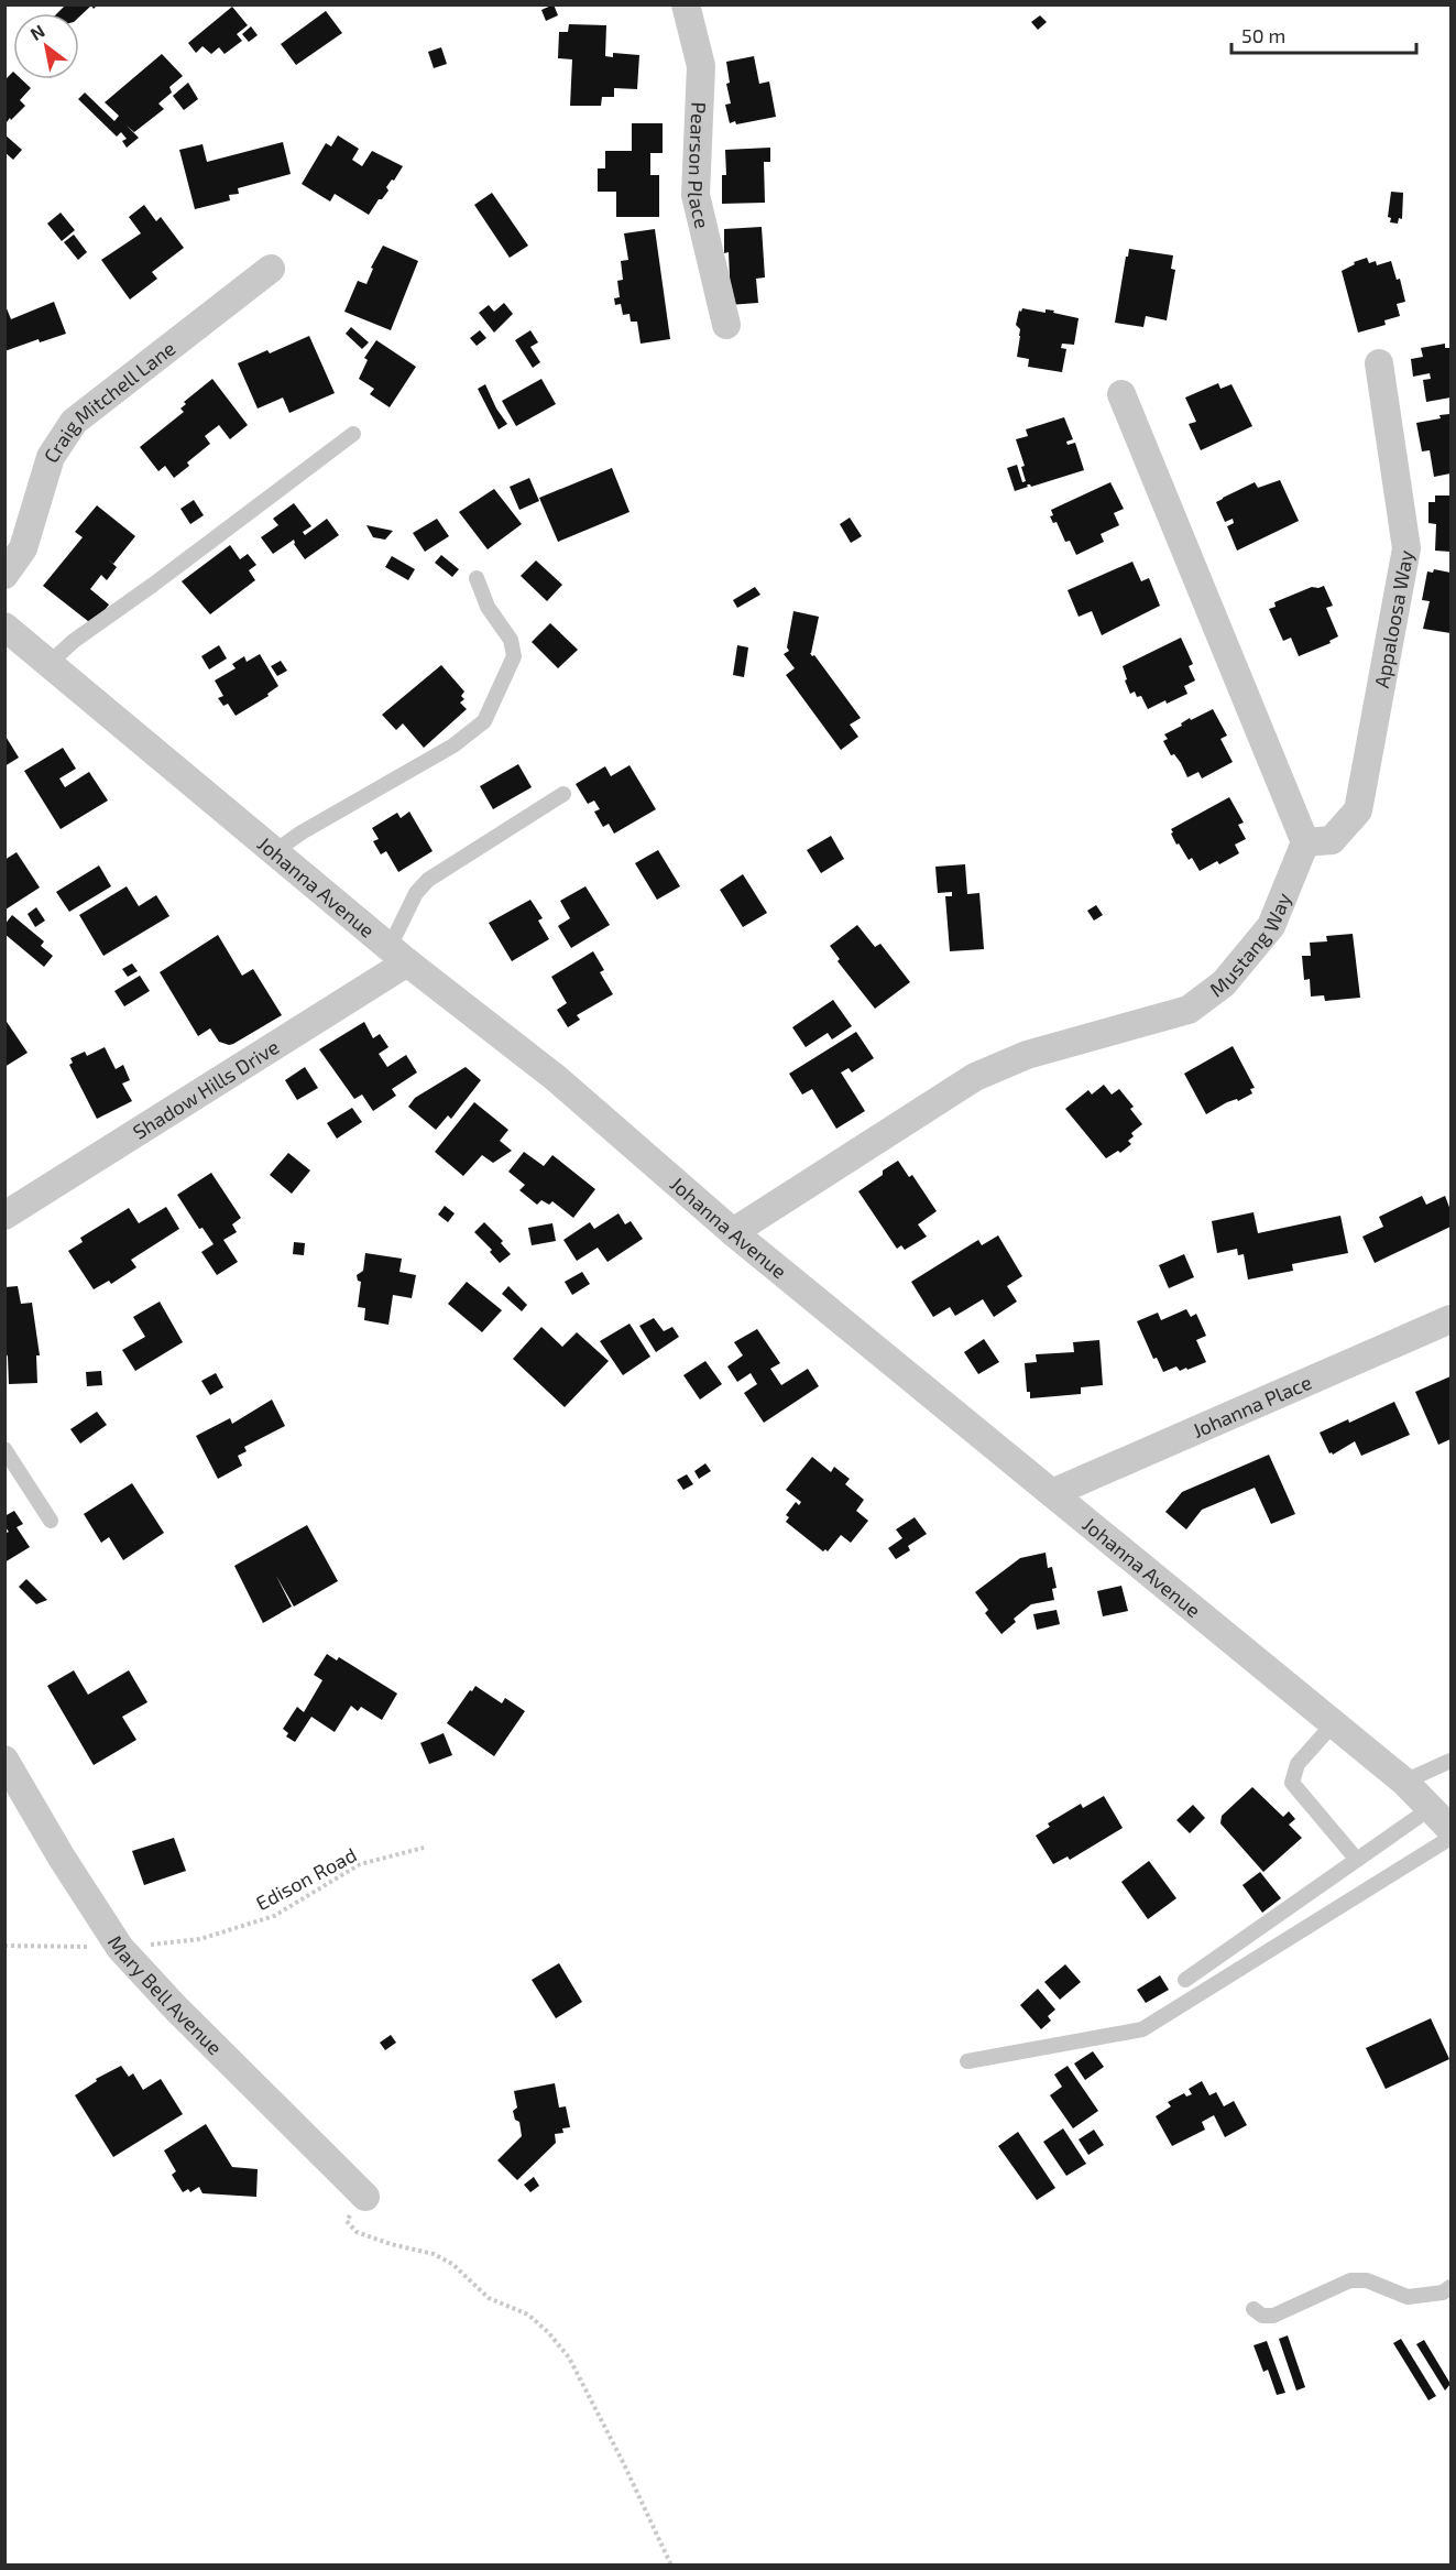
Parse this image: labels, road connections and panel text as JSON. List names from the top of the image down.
{
  "streets": {
    "street": [
      "Pearson Place",
      "Craig Mitchell Lane",
      "Appaloosa Way",
      "Johanna Avenue",
      "Mustang Way",
      "Shadow Hills Drive",
      "Johanna Place",
      "Mary Bell Avenue"
    ],
    "path": ["Edison Road"]
  },
  "crossings": [
    ["Appaloosa Way", "Mustang Way"],
    ["Johanna Avenue", "Mustang Way"],
    ["Johanna Avenue", "Shadow Hills Drive"],
    ["Johanna Avenue", "Johanna Place"],
    ["Edison Road", "Mary Bell Avenue"]
  ],
  "scale_bar": "50 m",
  "north": "top left"
}
